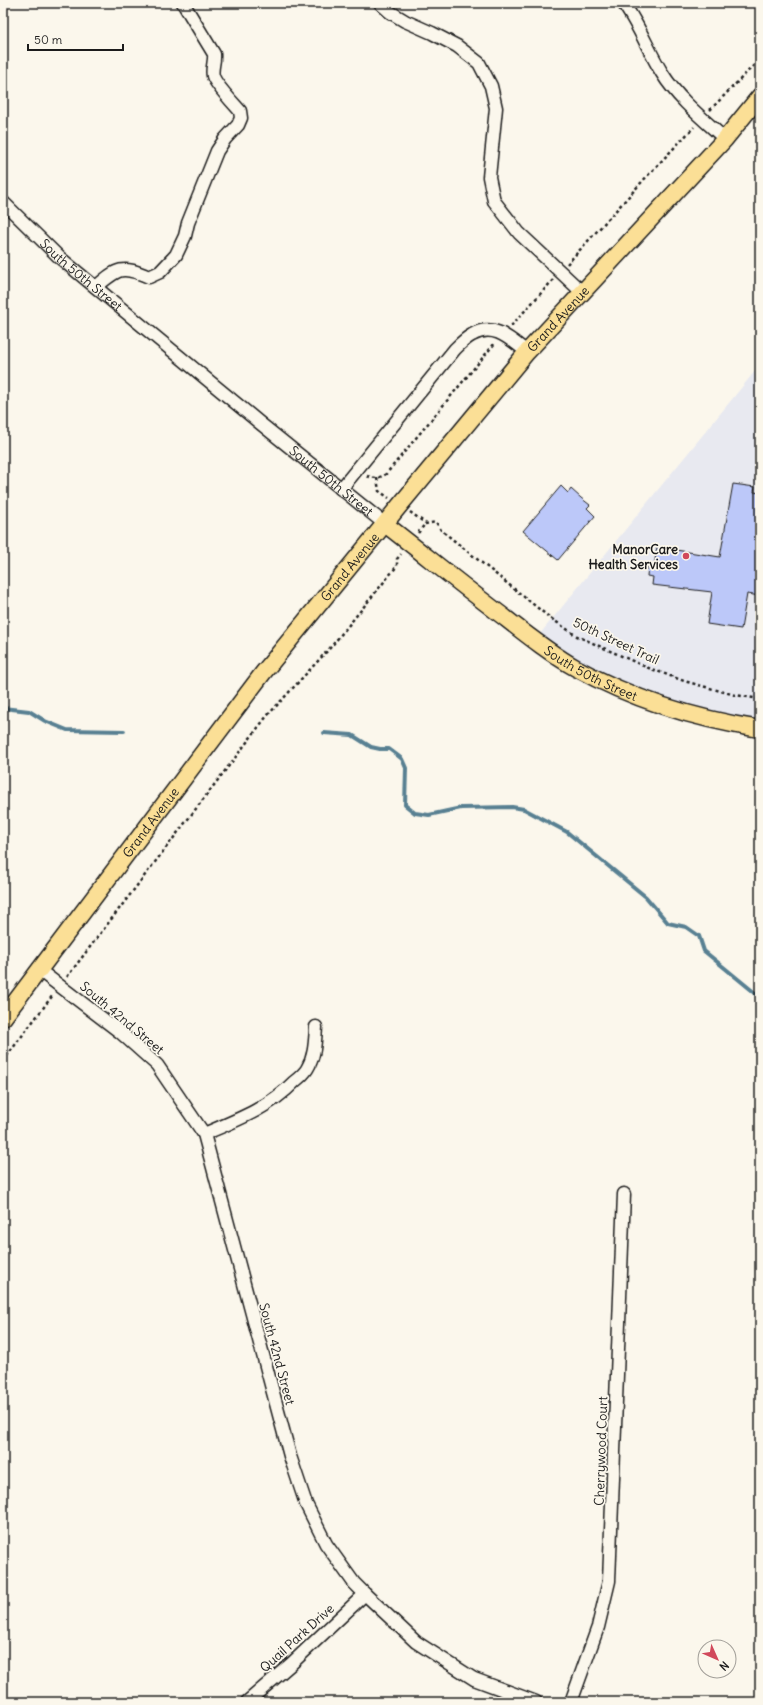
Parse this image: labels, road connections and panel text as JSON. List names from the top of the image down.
{
  "streets": {
    "main road": ["South 50th Street", "Grand Avenue"],
    "street": ["South 42nd Street", "Cherrywood Court", "Quail Park Drive"],
    "path": ["50th Street Trail"]
  },
  "crossings": [
    ["South 50th Street", "Grand Avenue"],
    ["Grand Avenue", "South 42nd Street"],
    ["South 42nd Street", "Quail Park Drive"]
  ],
  "places": ["ManorCare Health Services"],
  "scale_bar": "50 m",
  "north": "bottom right"
}
